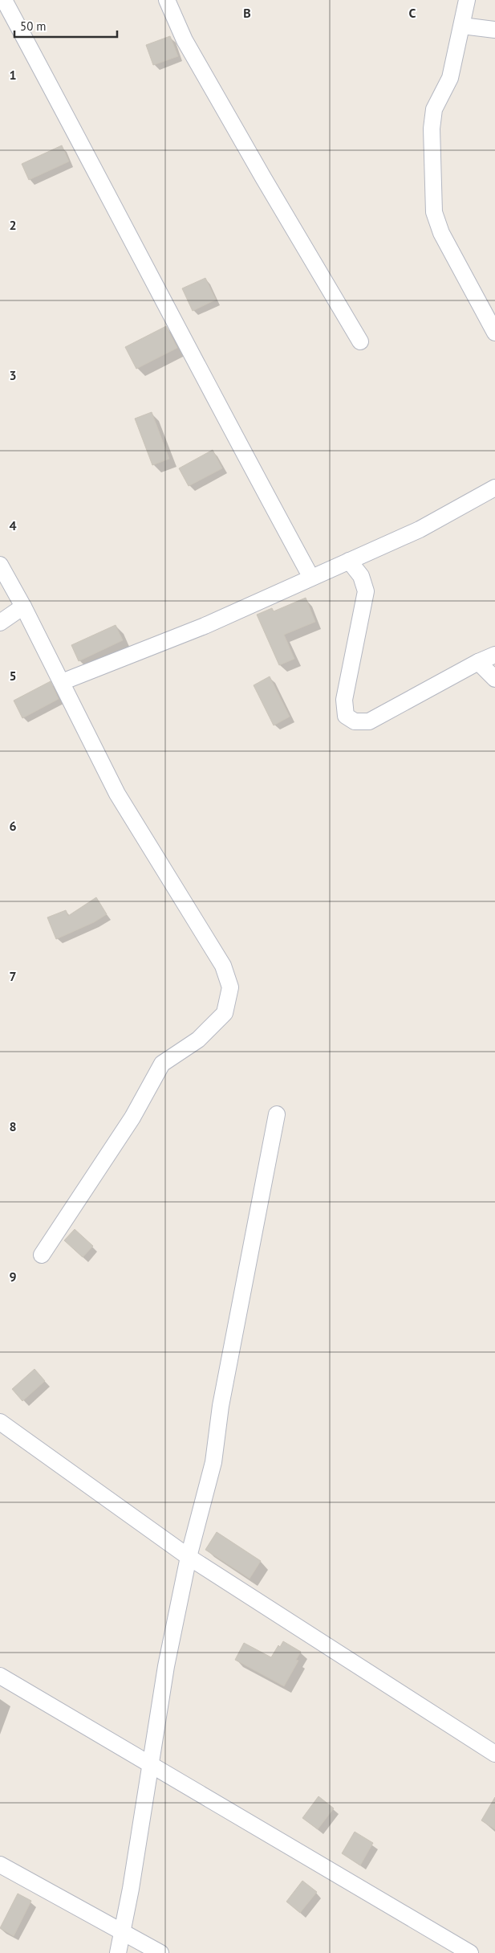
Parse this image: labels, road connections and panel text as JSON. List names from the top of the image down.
{
  "scale_bar": "50 m",
  "grid": {
    "columns": ["B", "C"],
    "rows": [
      "1",
      "2",
      "3",
      "4",
      "5",
      "6",
      "7",
      "8",
      "9"
    ]
  }
}
